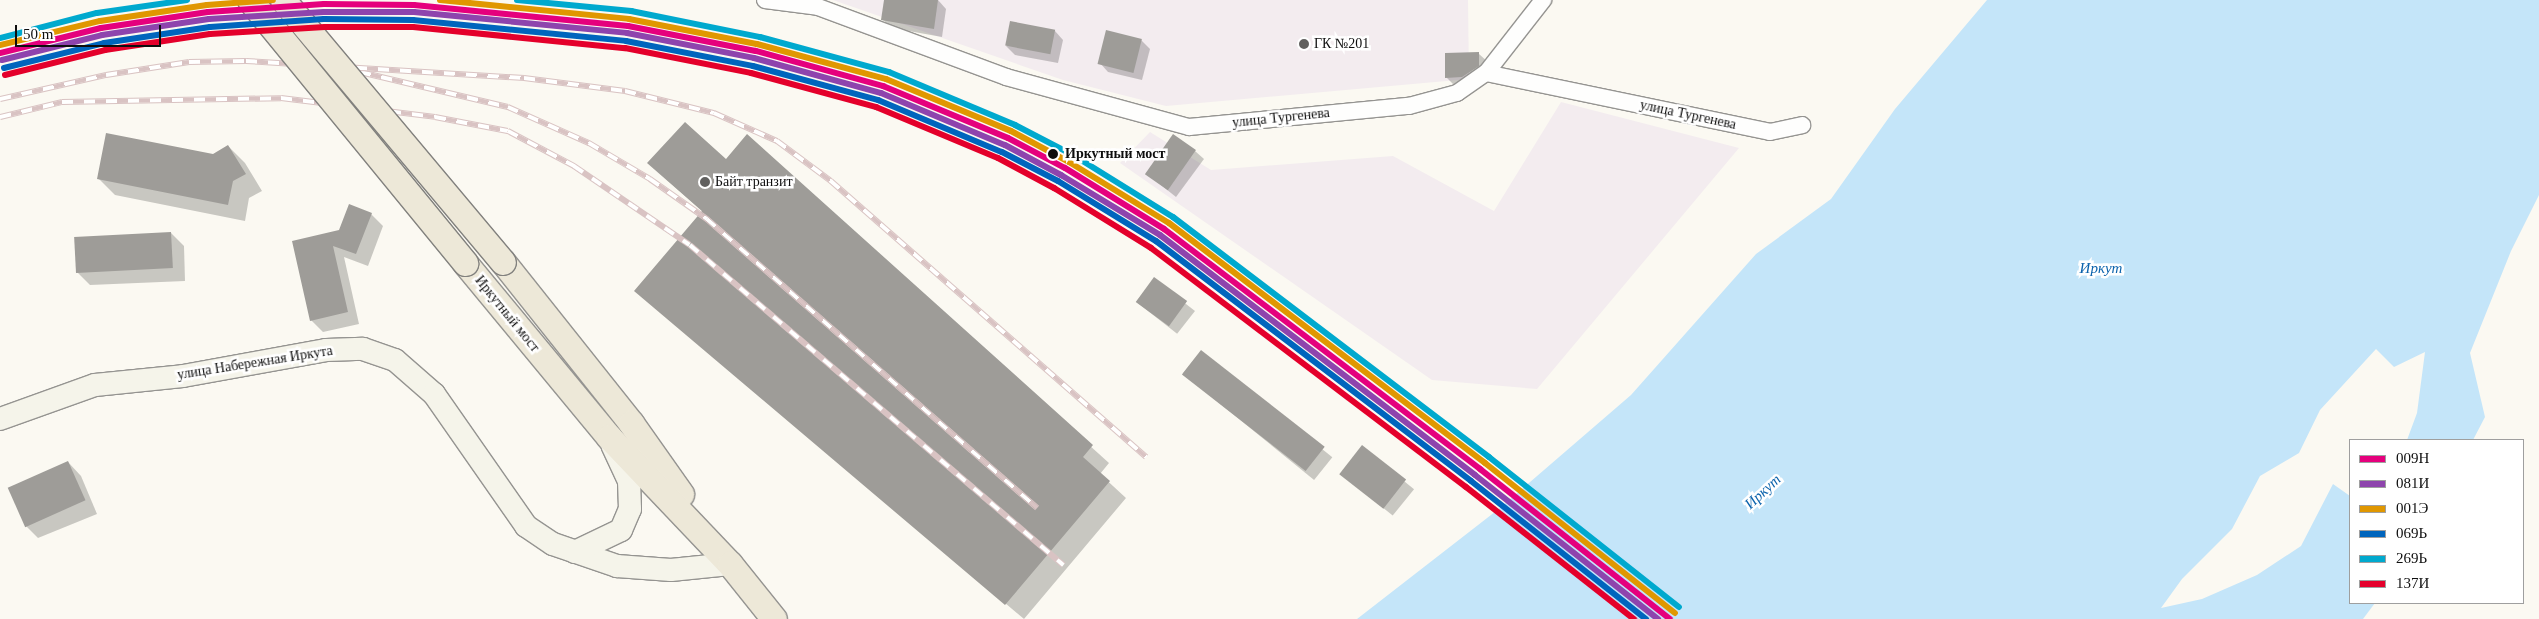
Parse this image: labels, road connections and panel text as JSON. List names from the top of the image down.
{
  "streets": {
    "main road": ["Иркутный мост", "улица Набережная Иркута"],
    "street": ["улица Тургенева"]
  },
  "crossings": [
    ["Иркутный мост", "улица Набережная Иркута"]
  ],
  "water": ["Иркут"],
  "places": ["ГК №201", "Иркутный мост", "Байт транзит"],
  "lines": [
    "transit line 001Э",
    "transit line 269Ь",
    "transit line 009Н",
    "transit line 081И",
    "transit line 069Ь",
    "transit line 137И"
  ],
  "legend": [
    "009Н",
    "081И",
    "001Э",
    "069Ь",
    "269Ь",
    "137И"
  ],
  "scale_bar": "50 m"
}
